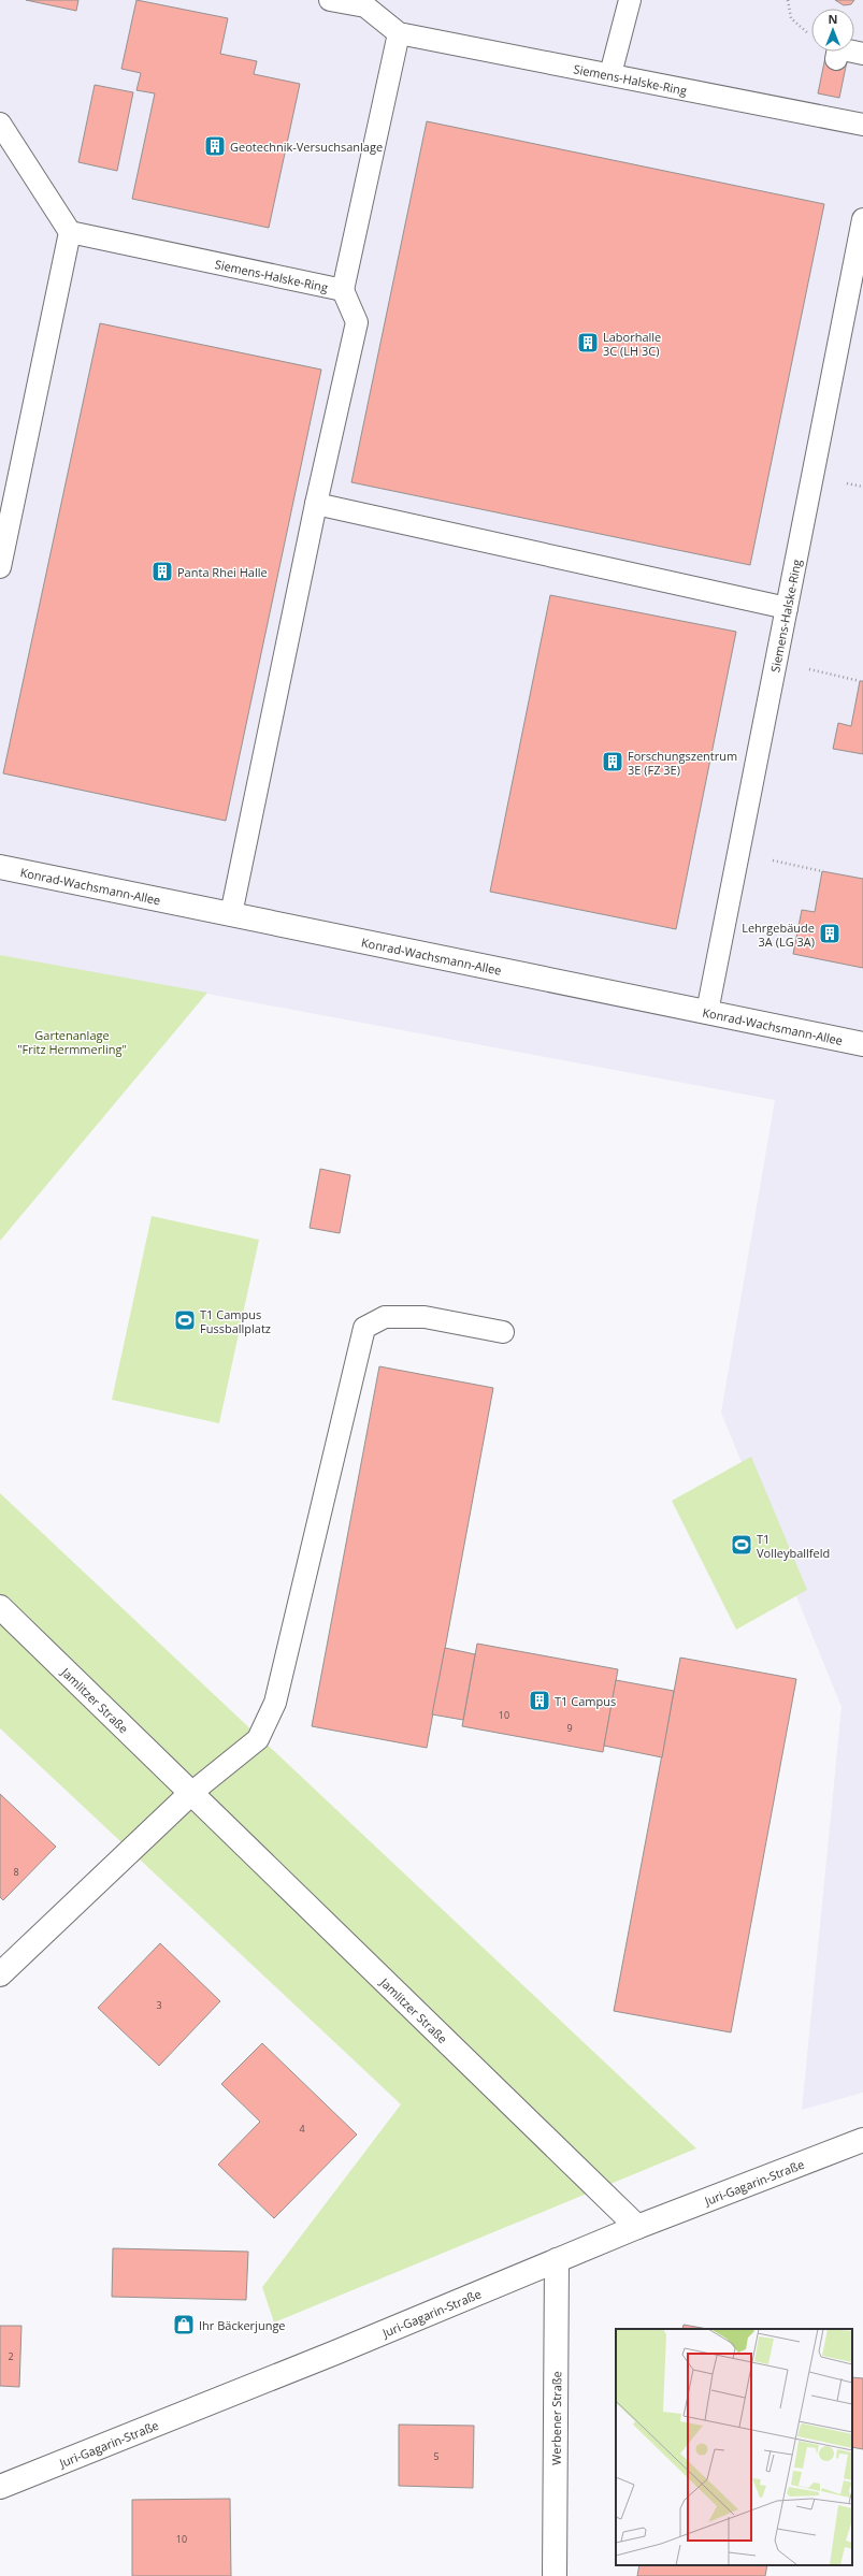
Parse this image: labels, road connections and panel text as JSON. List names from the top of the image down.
{
  "streets": {
    "street": [
      "Konrad-Wachsmann-Allee",
      "Jamlitzer Straße",
      "Juri-Gagarin-Straße",
      "Werbener Straße"
    ],
    "lane": ["Siemens-Halske-Ring"]
  },
  "crossings": [
    ["Siemens-Halske-Ring", "Konrad-Wachsmann-Allee"],
    ["Jamlitzer Straße", "Juri-Gagarin-Straße"],
    ["Juri-Gagarin-Straße", "Werbener Straße"]
  ],
  "parks": ["Gartenanlage \"Fritz Hermmerling\""],
  "places": {
    "building": [
      "Geotechnik-Versuchsanlage",
      "Laborhalle 3C (LH 3C)",
      "Panta Rhei Halle",
      "Forschungszentrum 3E (FZ 3E)",
      "Lehrgebäude 3A (LG 3A)",
      "T1 Campus"
    ],
    "sports": ["T1 Campus Fussballplatz", "T1 Volleyballfeld"],
    "shop": ["Ihr Bäckerjunge"]
  },
  "house_numbers": [
    "10",
    "9",
    "8",
    "3",
    "4",
    "2",
    "5",
    "10"
  ],
  "north": "top"
}
